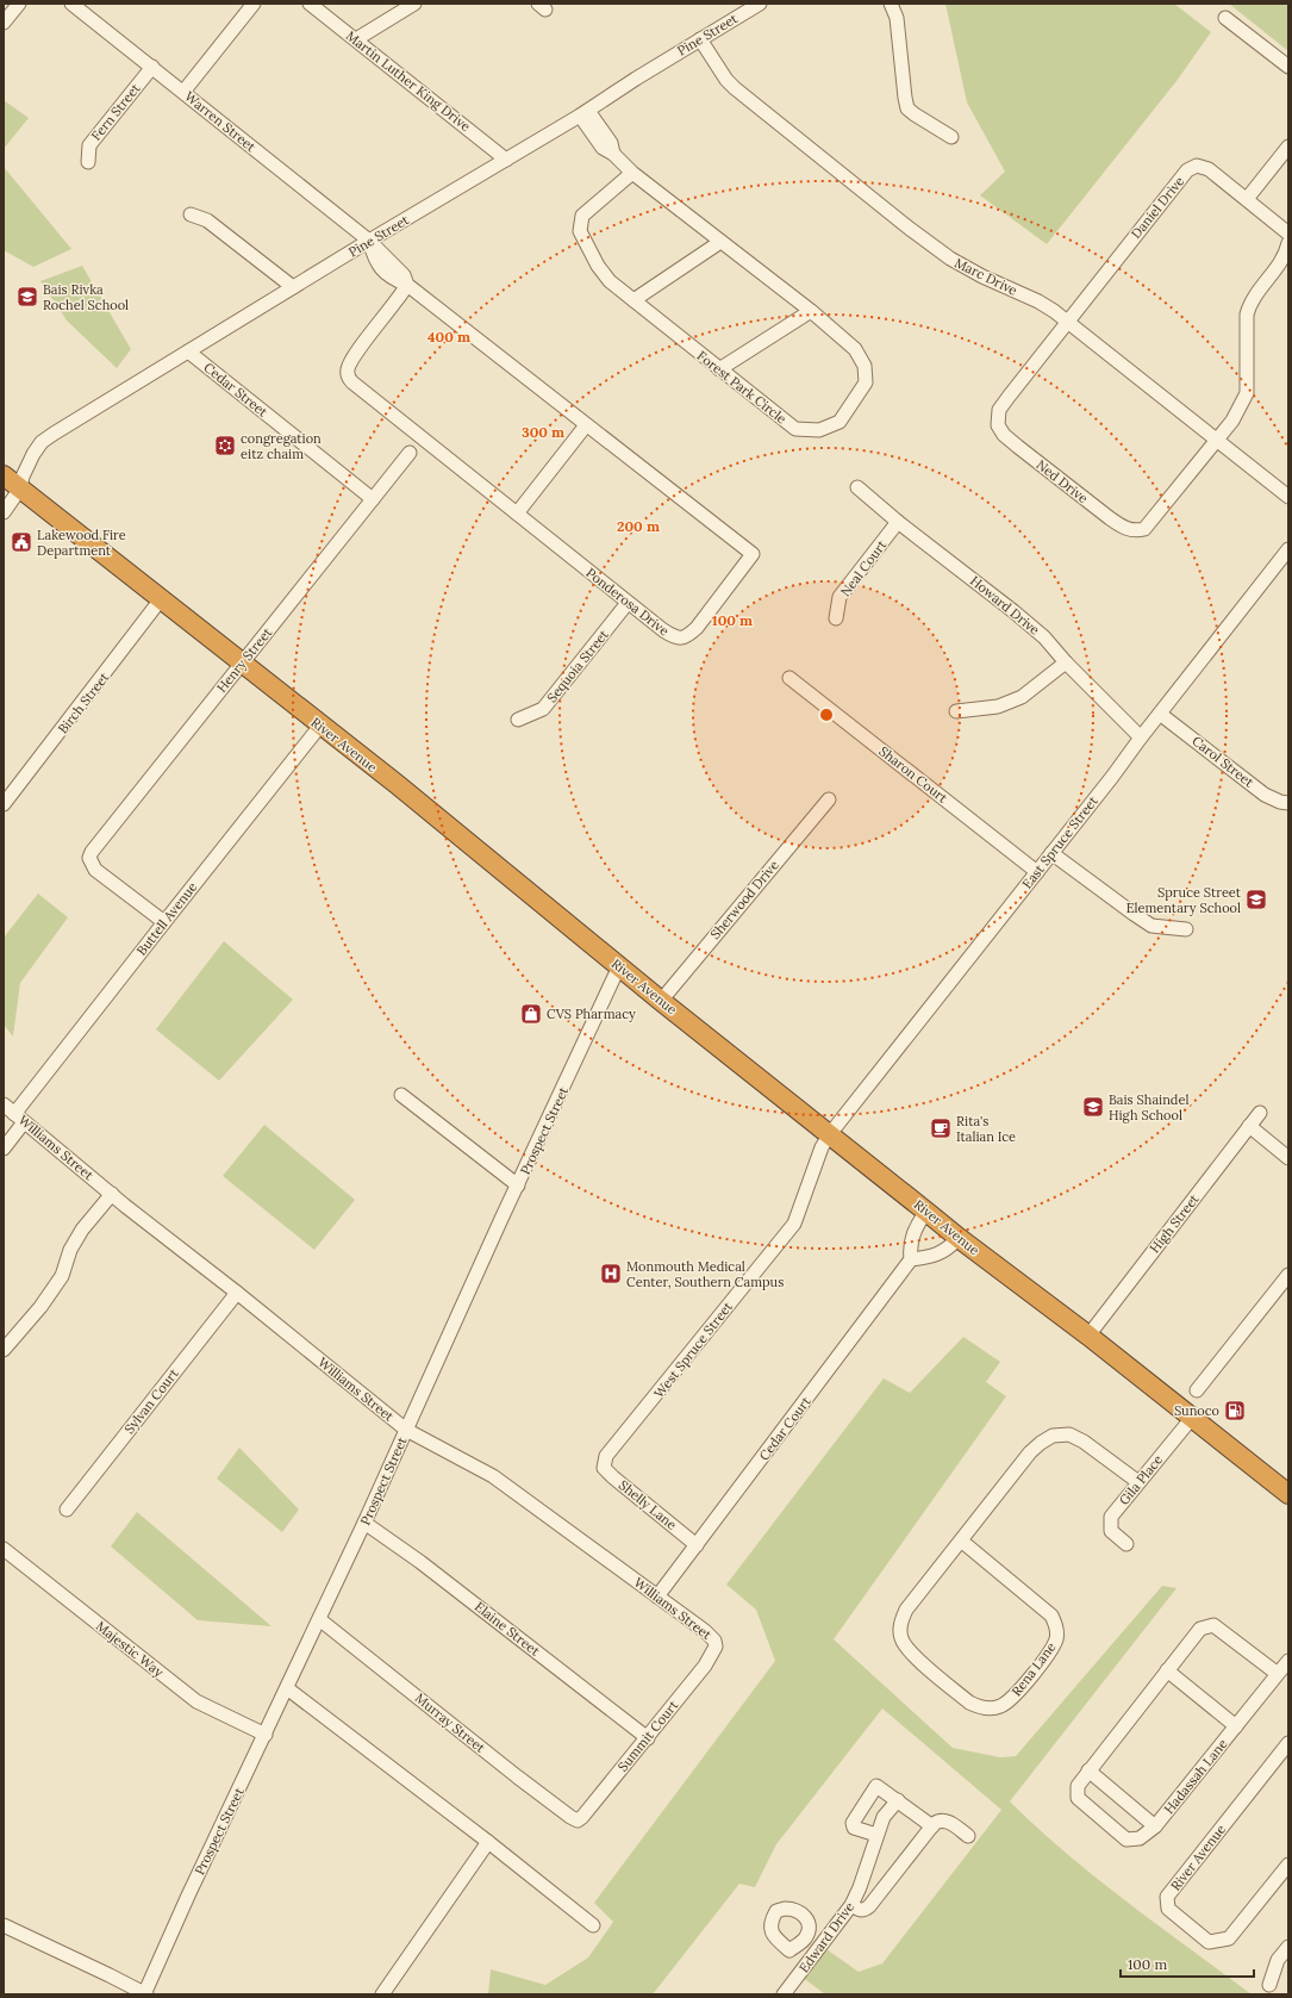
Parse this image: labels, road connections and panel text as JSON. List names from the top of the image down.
{
  "streets": {
    "highway": ["River Avenue"],
    "street": [
      "Pine Street",
      "Martin Luther King Drive",
      "Fern Street",
      "Warren Street",
      "Daniel Drive",
      "Marc Drive",
      "Forest Park Circle",
      "Cedar Street",
      "Ned Drive",
      "Neal Court",
      "Ponderosa Drive",
      "Howard Drive",
      "Henry Street",
      "Sequoia Street",
      "Birch Street",
      "Carol Street",
      "Sharon Court",
      "East Spruce Street",
      "Sherwood Drive",
      "Buttell Avenue",
      "Prospect Street",
      "Williams Street",
      "High Street",
      "West Spruce Street",
      "Sylvan Court",
      "Cedar Court",
      "Gila Place",
      "Shelly Lane",
      "Elaine Street",
      "Majestic Way",
      "Rena Lane",
      "Murray Street",
      "Summit Court",
      "Hadassah Lane",
      "Edward Drive"
    ]
  },
  "crossings": [
    ["Pine Street", "Martin Luther King Drive"],
    ["Pine Street", "Warren Street"],
    ["Pine Street", "Marc Drive"],
    ["Pine Street", "Forest Park Circle"],
    ["Pine Street", "Cedar Street"],
    ["Pine Street", "Ponderosa Drive"],
    ["Pine Street", "River Avenue"],
    ["Fern Street", "Warren Street"],
    ["Warren Street", "Ponderosa Drive"],
    ["Daniel Drive", "Marc Drive"],
    ["Daniel Drive", "Ned Drive"],
    ["Marc Drive", "Ned Drive"],
    ["Cedar Street", "Henry Street"],
    ["Neal Court", "Howard Drive"],
    ["Ponderosa Drive", "Sequoia Street"],
    ["Howard Drive", "East Spruce Street"],
    ["Henry Street", "River Avenue"],
    ["Henry Street", "Buttell Avenue"],
    ["Birch Street", "River Avenue"],
    ["River Avenue", "East Spruce Street"],
    ["River Avenue", "Sherwood Drive"],
    ["River Avenue", "Buttell Avenue"],
    ["River Avenue", "Prospect Street"],
    ["River Avenue", "High Street"],
    ["River Avenue", "West Spruce Street"],
    ["River Avenue", "Gila Place"],
    ["Carol Street", "East Spruce Street"],
    ["Sharon Court", "East Spruce Street"],
    ["East Spruce Street", "West Spruce Street"],
    ["Buttell Avenue", "Williams Street"],
    ["Prospect Street", "Williams Street"],
    ["Prospect Street", "Elaine Street"],
    ["Prospect Street", "Majestic Way"],
    ["Prospect Street", "Murray Street"],
    ["Williams Street", "Sylvan Court"],
    ["Williams Street", "Cedar Court"],
    ["Williams Street", "Summit Court"],
    ["West Spruce Street", "Shelly Lane"],
    ["Cedar Court", "Shelly Lane"],
    ["Gila Place", "Rena Lane"],
    ["Elaine Street", "Summit Court"],
    ["Murray Street", "Summit Court"]
  ],
  "places": {
    "school or university": ["Bais Rivka Rochel School", "Spruce Street Elementary School", "Bais Shaindel High School"],
    "synagogue": ["congregation eitz chaim"],
    "public building": ["Lakewood Fire Department"],
    "shop": ["CVS Pharmacy"],
    "cafe": ["Rita's Italian Ice"],
    "hospital": ["Monmouth Medical Center, Southern Campus"],
    "fuel station": ["Sunoco"]
  },
  "scale_bar": "100 m",
  "rings": [
    "400 m",
    "300 m",
    "200 m",
    "100 m"
  ]
}
